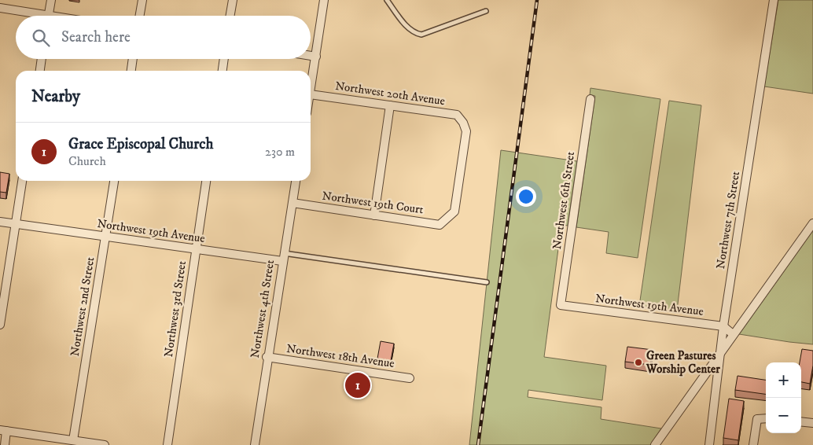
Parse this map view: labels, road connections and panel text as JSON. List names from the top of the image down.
{
  "streets": {
    "street": [
      "Northwest 20th Avenue",
      "Northwest 6th Street",
      "Northwest 19th Court",
      "Northwest 7th Street",
      "Northwest 19th Avenue",
      "Northwest 2nd Street",
      "Northwest 3rd Street",
      "Northwest 4th Street",
      "Northwest 18th Avenue"
    ]
  },
  "crossings": [
    ["Northwest 20th Avenue", "Northwest 19th Court"],
    ["Northwest 6th Street", "Northwest 19th Avenue"],
    ["Northwest 19th Court", "Northwest 4th Street"],
    ["Northwest 7th Street", "Northwest 19th Avenue"],
    ["Northwest 19th Avenue", "Northwest 2nd Street"],
    ["Northwest 19th Avenue", "Northwest 3rd Street"],
    ["Northwest 19th Avenue", "Northwest 4th Street"],
    ["Northwest 4th Street", "Northwest 18th Avenue"]
  ],
  "places": ["Green Pastures Worship Center"],
  "page": {
    "search": "Search here",
    "heading": "Nearby",
    "list": [
      {
        "mark": "1",
        "name": "Grace Episcopal Church",
        "note": "Church",
        "value": "230 m"
      }
    ],
    "map_buttons": ["+", "−"],
    "pins": "1"
  }
}
